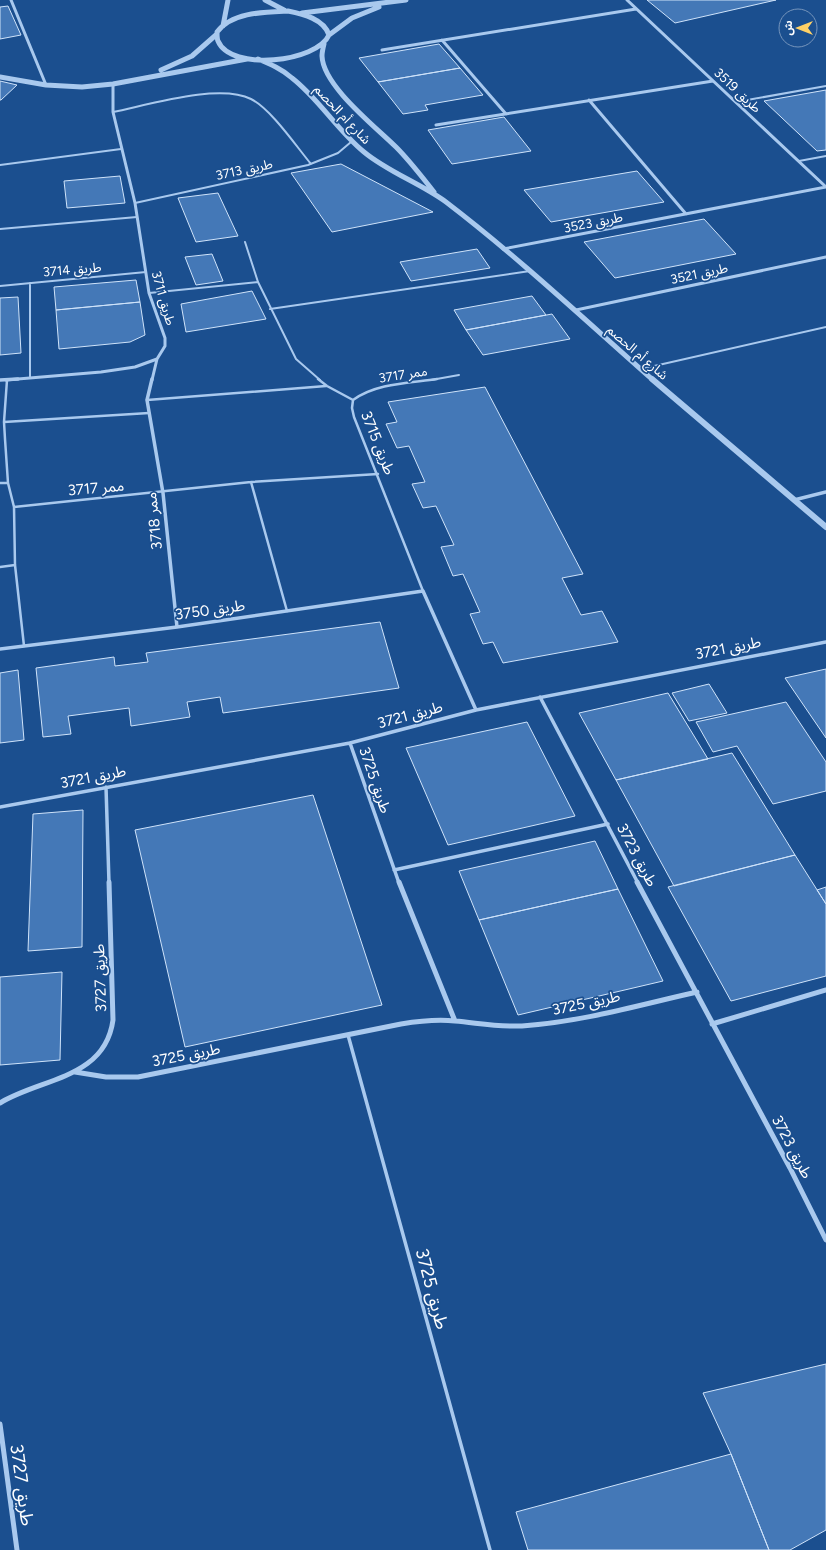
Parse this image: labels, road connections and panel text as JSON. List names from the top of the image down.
{
  "streets": {
    "street": [
      "طريق 3519",
      "شارع أم الحصم",
      "طريق 3523",
      "طريق 3521",
      "طريق 3711",
      "ممر 3718",
      "طريق 3750",
      "طريق 3721",
      "طريق 3725",
      "طريق 3723",
      "طريق 3727"
    ],
    "lane": [
      "طريق 3713",
      "طريق 3714",
      "ممر 3717",
      "طريق 3715"
    ]
  },
  "crossings": [
    ["طريق 3519", "طريق 3523"],
    ["شارع أم الحصم", "طريق 3713"],
    ["شارع أم الحصم", "طريق 3523"],
    ["شارع أم الحصم", "طريق 3521"],
    ["طريق 3713", "طريق 3711"],
    ["طريق 3714", "طريق 3711"],
    ["طريق 3711", "ممر 3718"],
    ["ممر 3717", "طريق 3715"],
    ["ممر 3717", "ممر 3718"],
    ["طريق 3715", "طريق 3750"],
    ["ممر 3718", "طريق 3750"],
    ["طريق 3721", "طريق 3725"],
    ["طريق 3721", "طريق 3723"],
    ["طريق 3721", "طريق 3727"],
    ["طريق 3725", "طريق 3723"],
    ["طريق 3725", "طريق 3727"]
  ],
  "north": "left"
}
